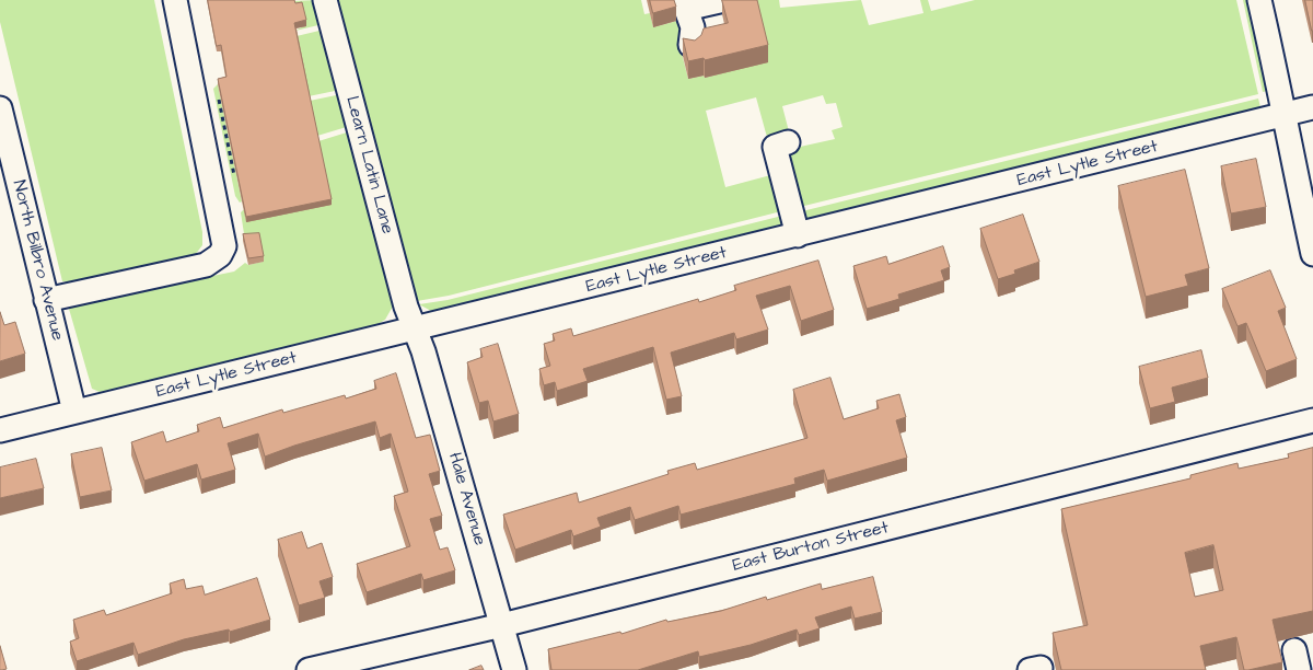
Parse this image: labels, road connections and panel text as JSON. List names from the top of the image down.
{
  "streets": {
    "street": [
      "East Lytle Street",
      "Learn Latin Lane",
      "North Bilbro Avenue",
      "Hale Avenue",
      "East Burton Street"
    ]
  },
  "crossings": [
    ["East Lytle Street", "Learn Latin Lane"],
    ["East Lytle Street", "North Bilbro Avenue"],
    ["East Lytle Street", "Hale Avenue"],
    ["Learn Latin Lane", "Hale Avenue"],
    ["Hale Avenue", "East Burton Street"]
  ]
}
